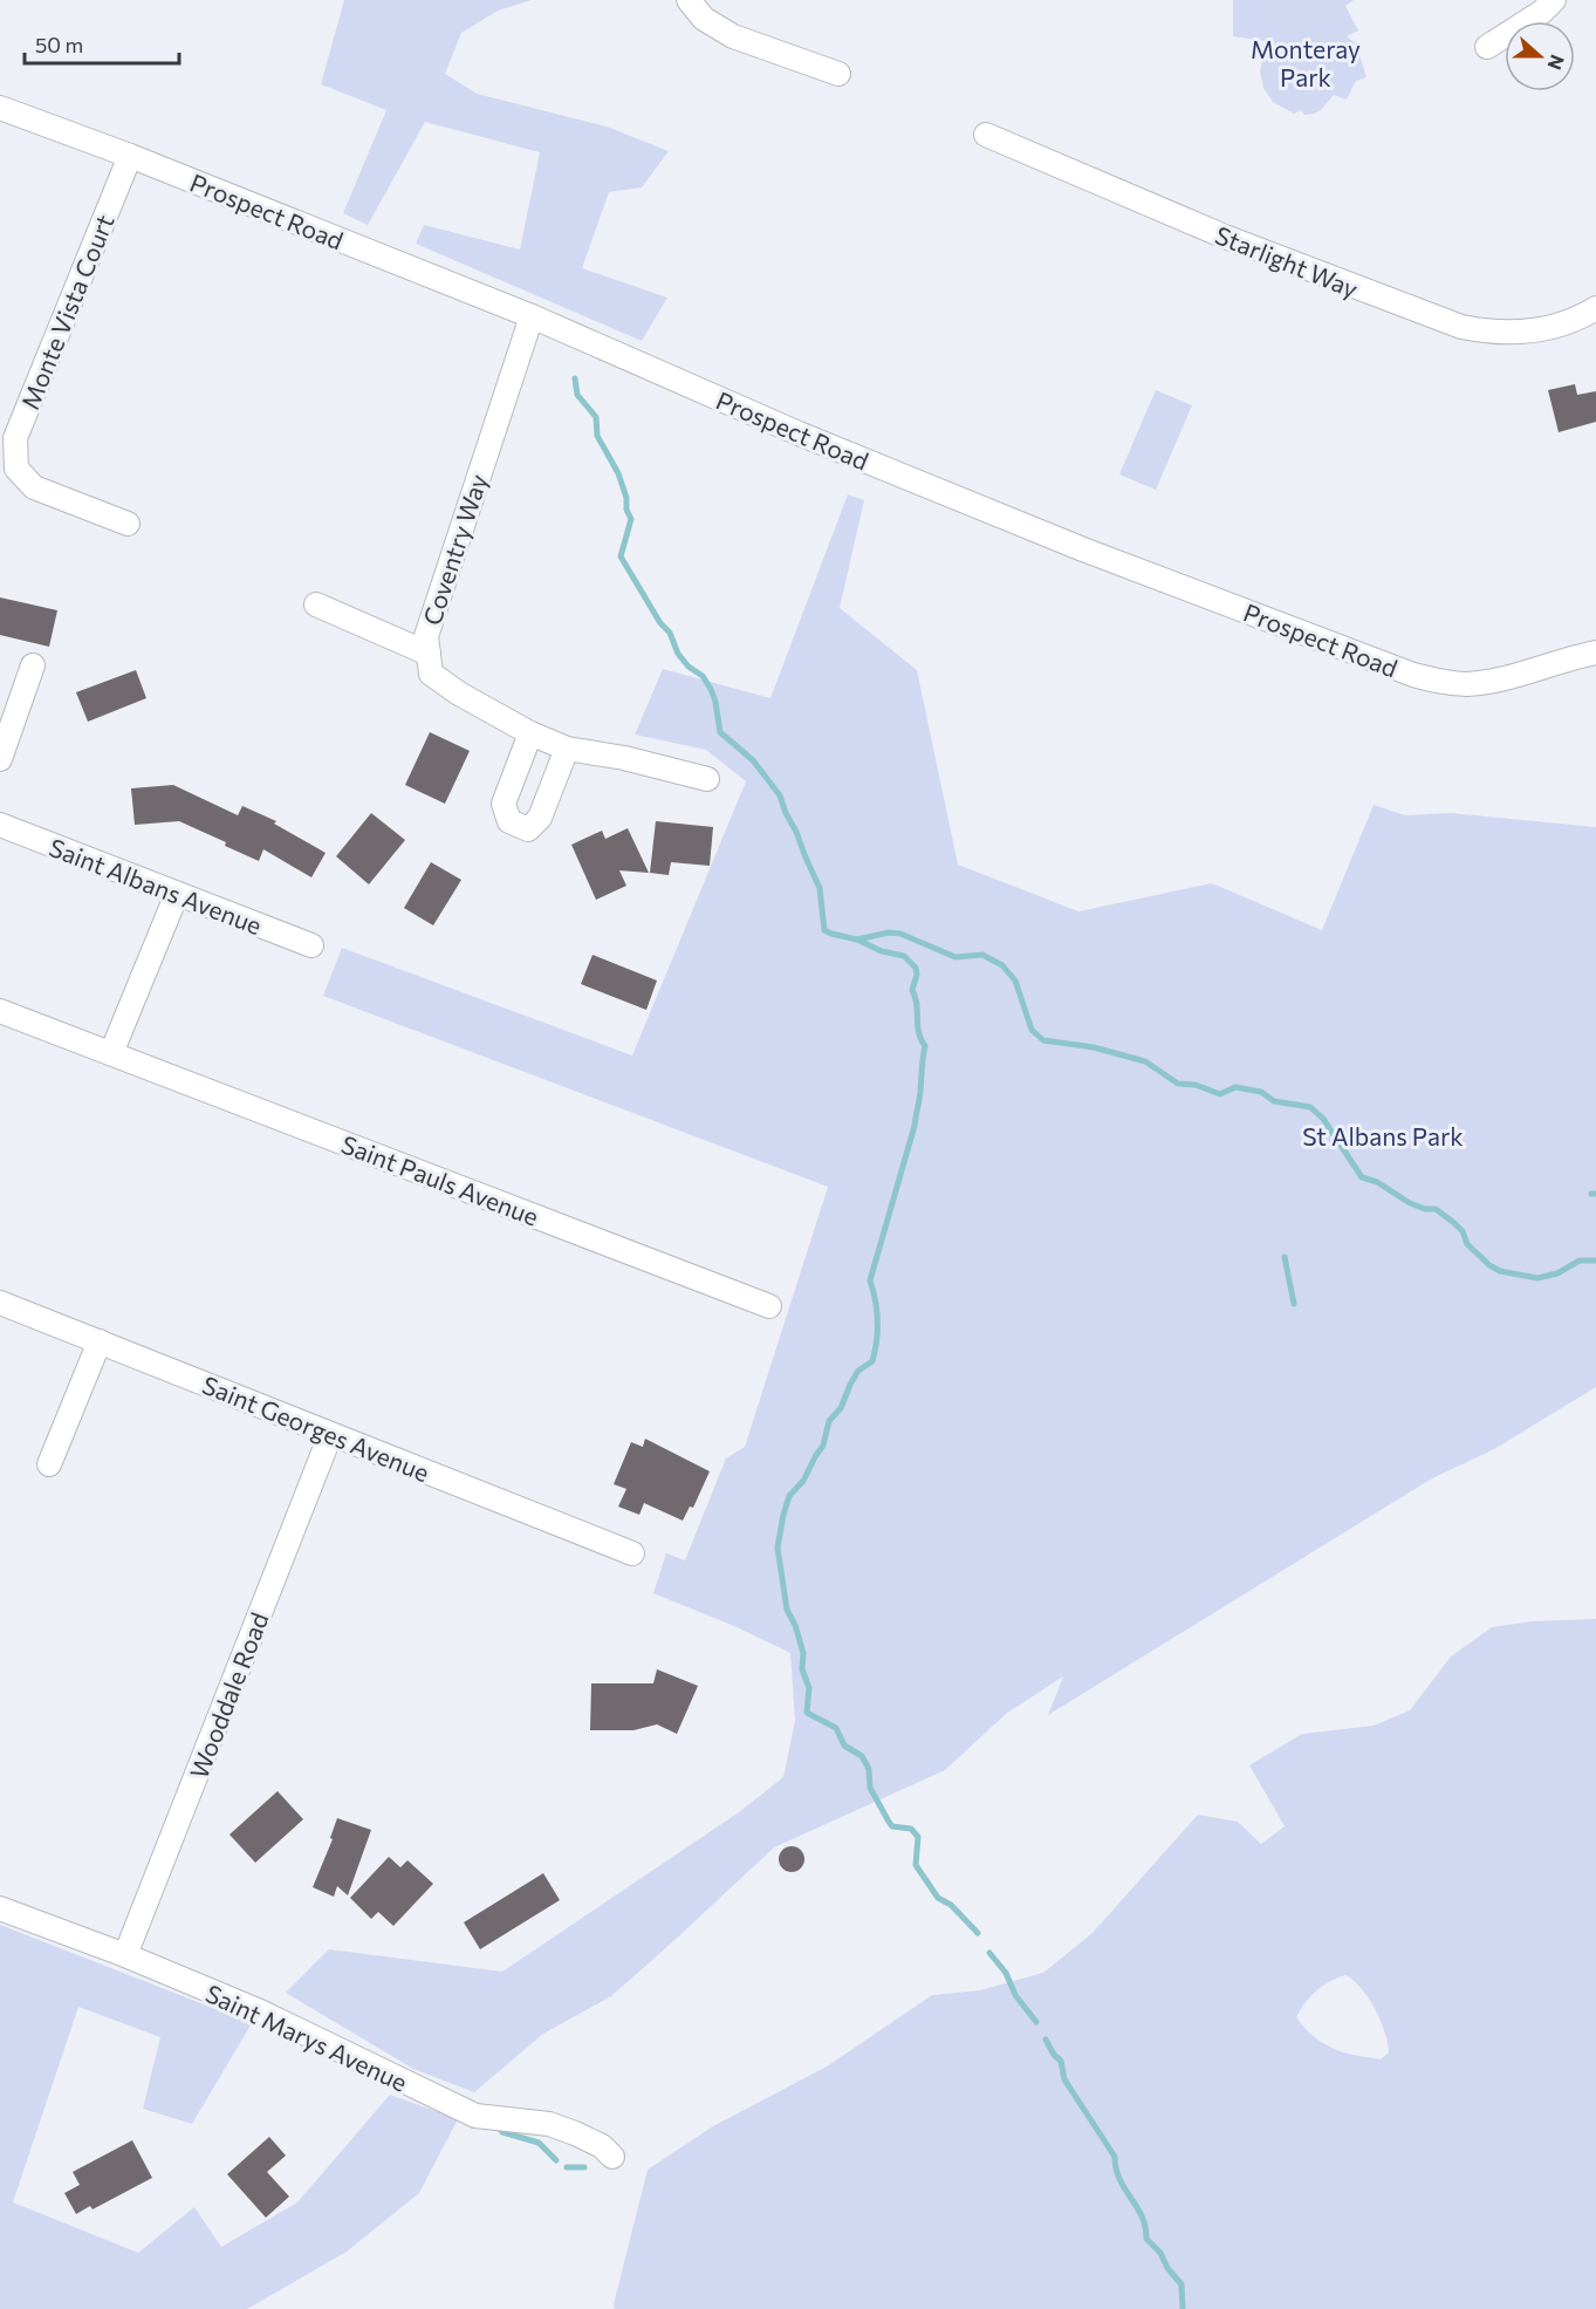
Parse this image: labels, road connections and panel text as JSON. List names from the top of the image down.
{
  "streets": {
    "street": [
      "Prospect Road",
      "Starlight Way",
      "Monte Vista Court",
      "Coventry Way",
      "Saint Albans Avenue",
      "Saint Pauls Avenue",
      "Saint Georges Avenue",
      "Wooddale Road",
      "Saint Marys Avenue"
    ]
  },
  "crossings": [
    ["Prospect Road", "Monte Vista Court"],
    ["Prospect Road", "Coventry Way"],
    ["Saint Georges Avenue", "Wooddale Road"],
    ["Wooddale Road", "Saint Marys Avenue"]
  ],
  "parks": ["Monteray Park", "St Albans Park"],
  "scale_bar": "50 m",
  "north": "right"
}
